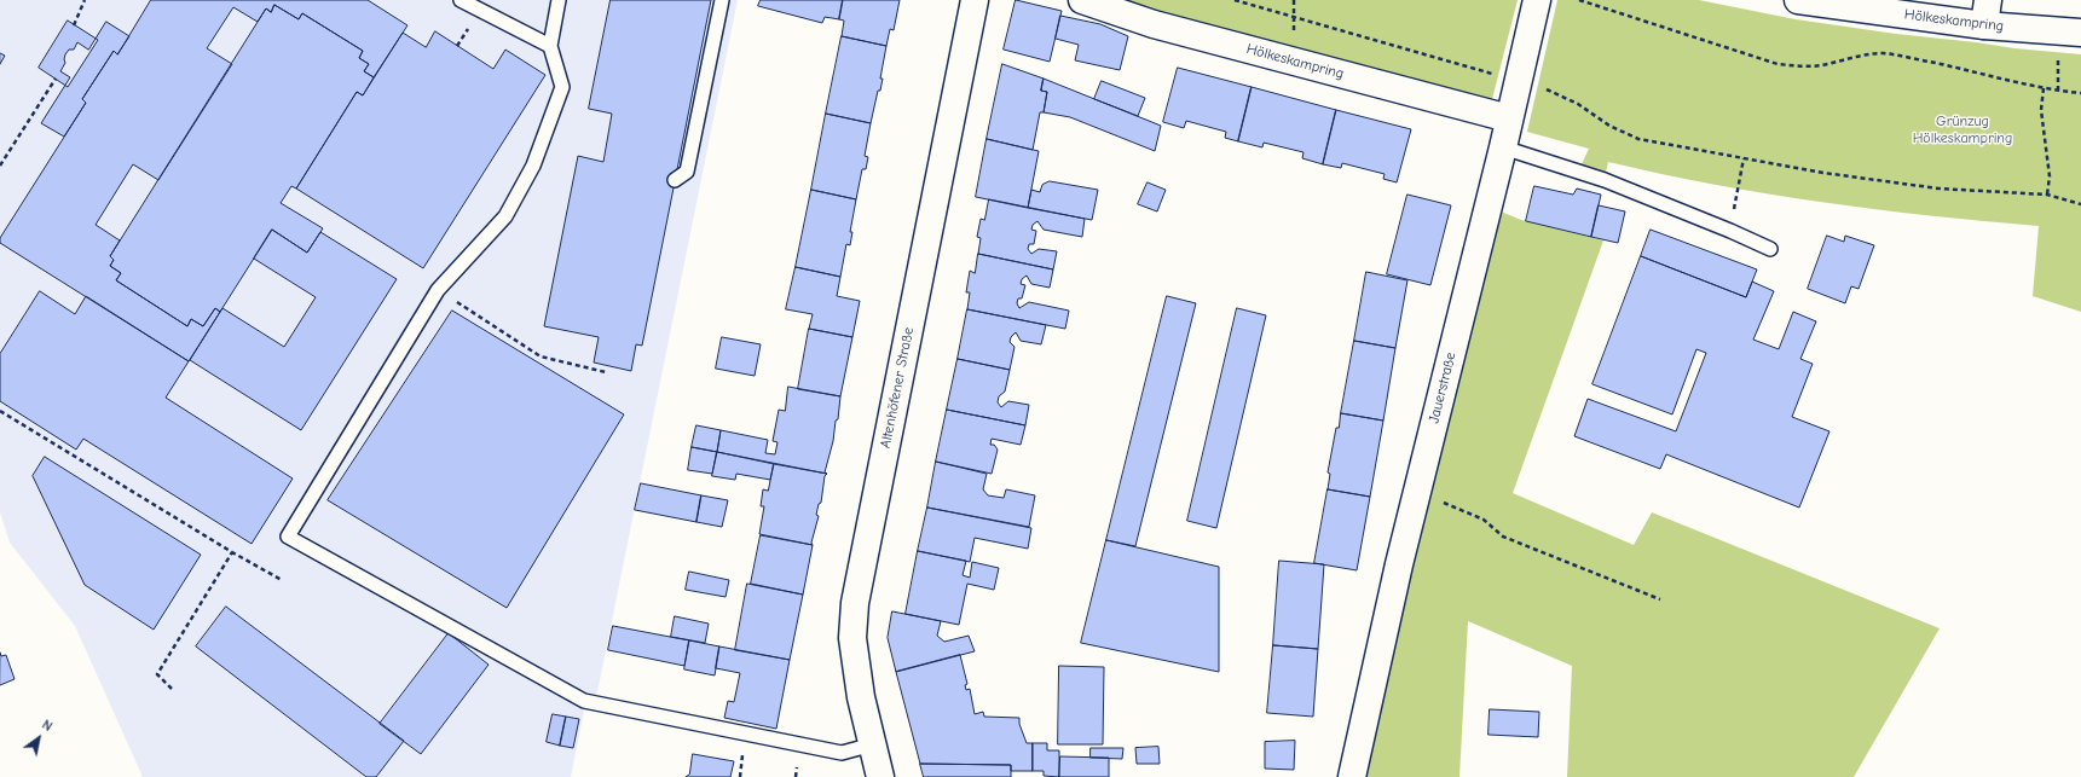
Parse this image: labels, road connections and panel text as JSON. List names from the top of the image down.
{
  "streets": {
    "street": ["Hölkeskampring", "Altenhöfener Straße", "Jauerstraße"]
  },
  "crossings": [
    ["Hölkeskampring", "Jauerstraße"]
  ],
  "parks": ["Grünzug Hölkeskampring"],
  "north": "top right"
}
